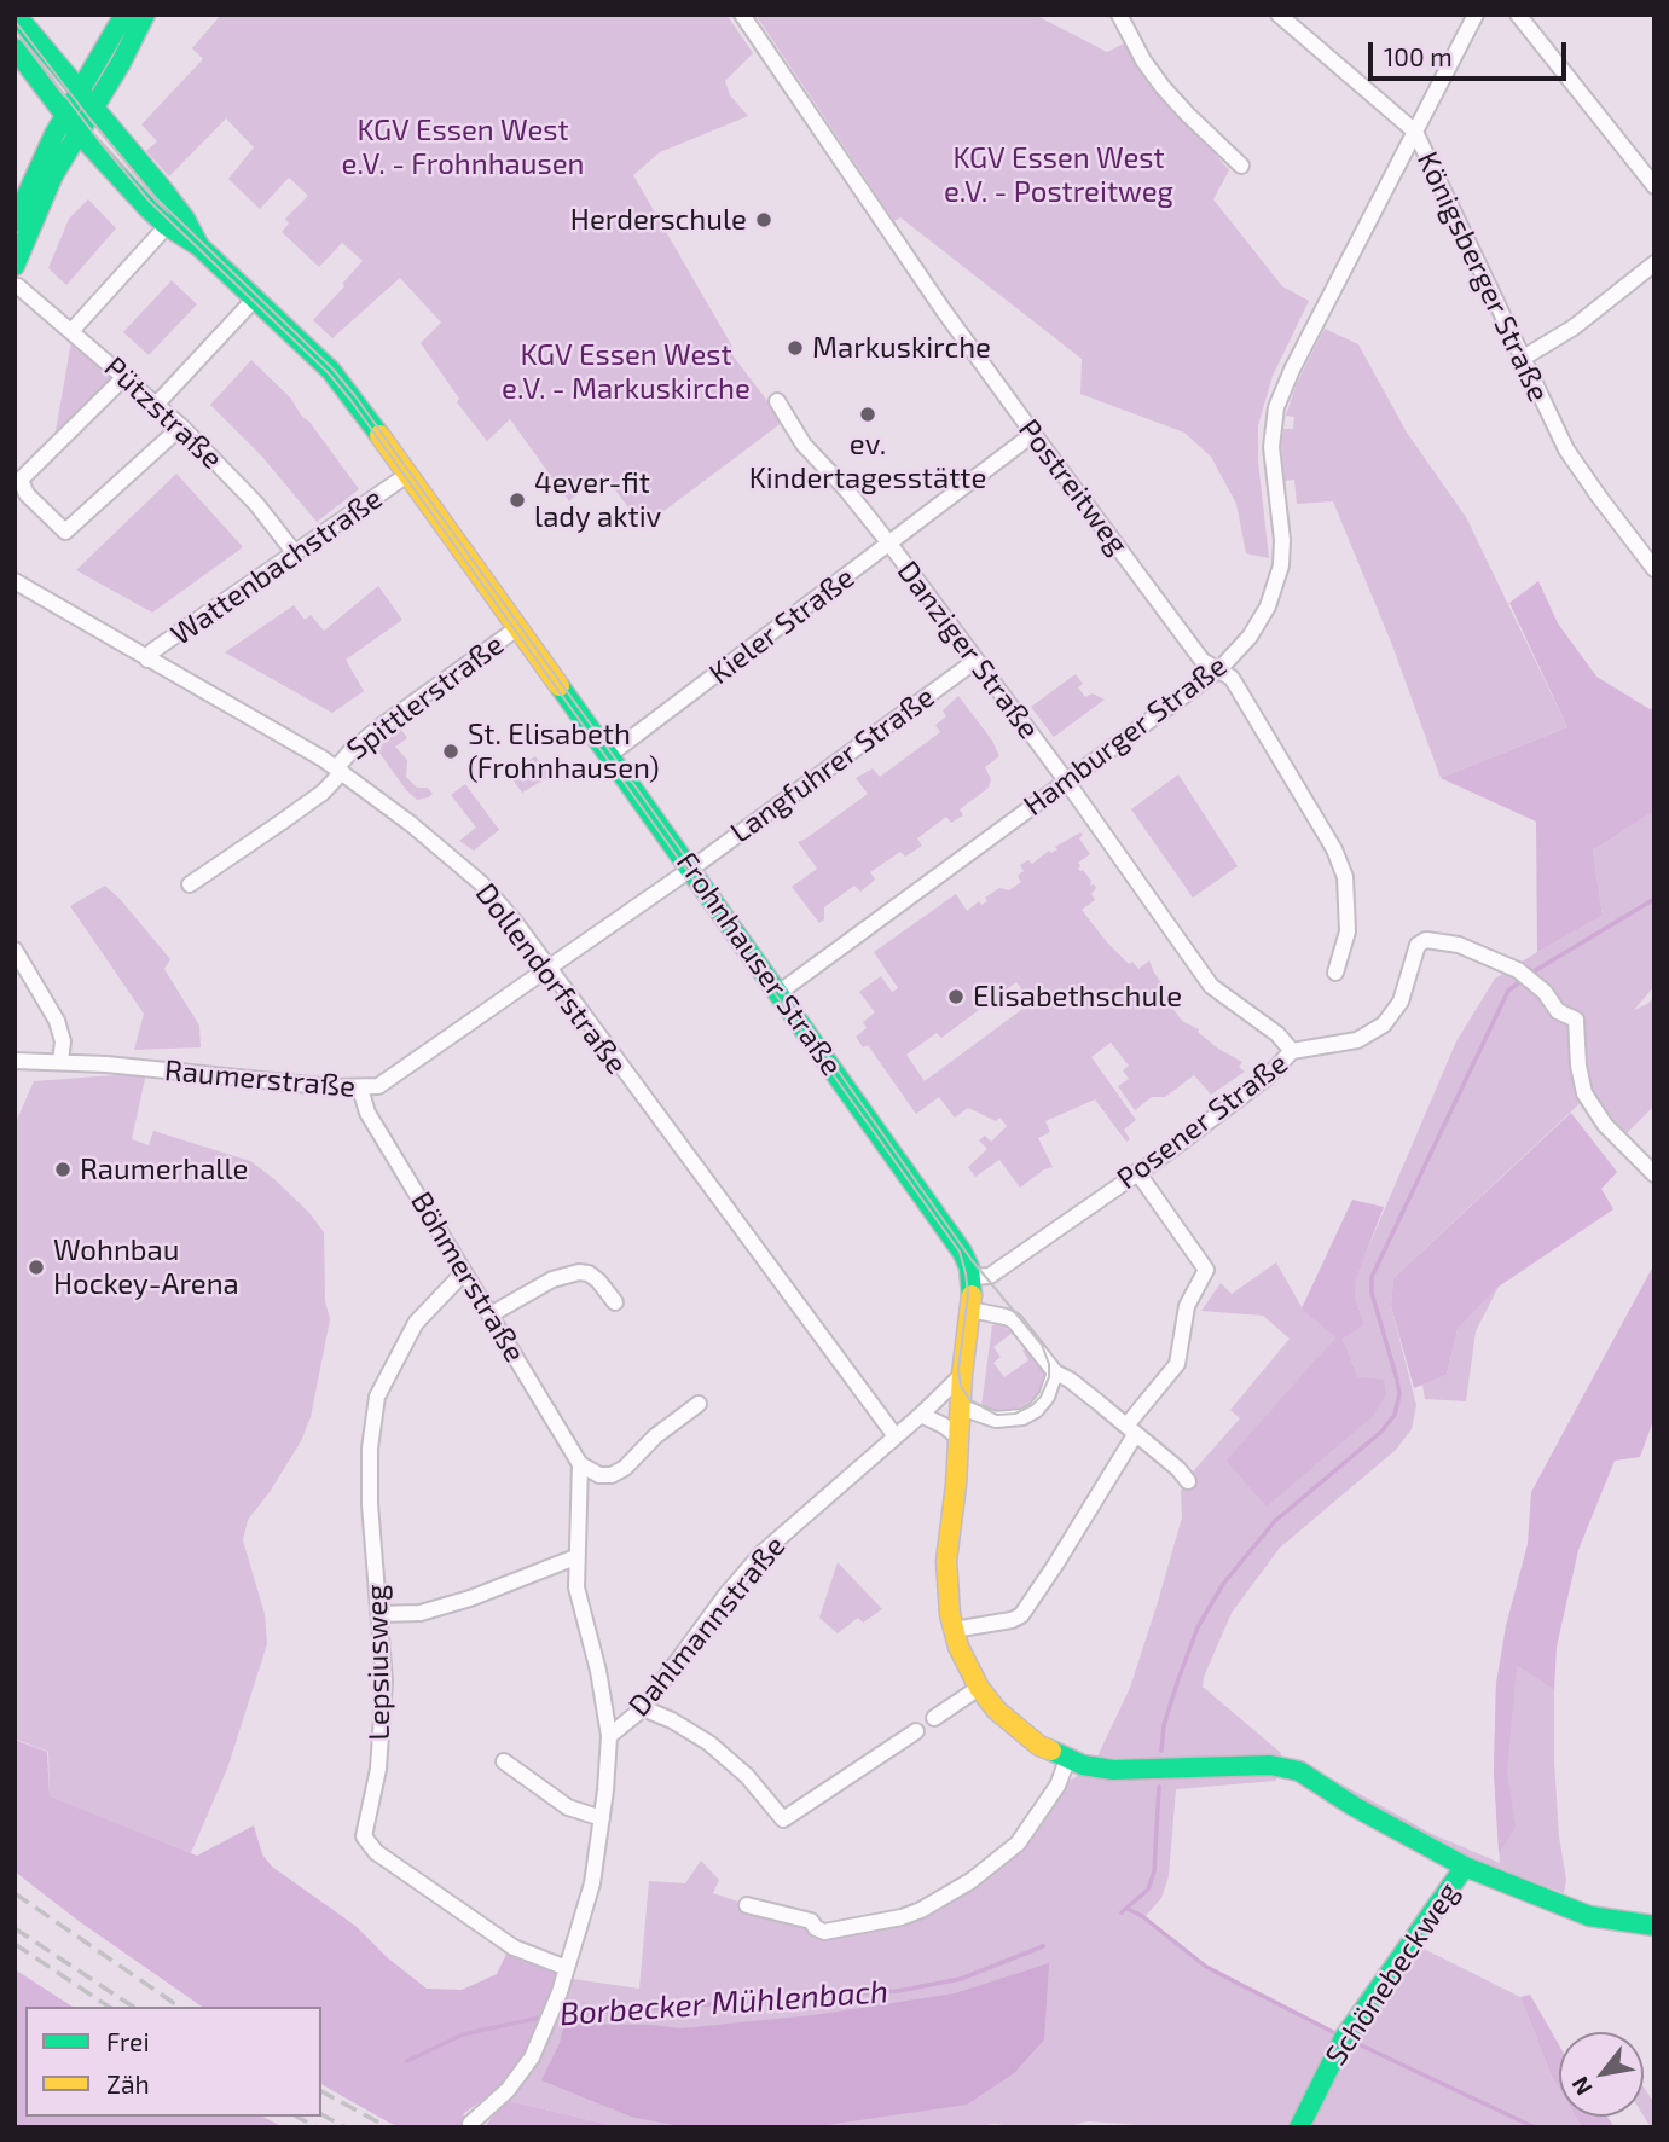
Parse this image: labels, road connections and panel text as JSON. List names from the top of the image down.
{
  "streets": {
    "main road": ["Frohnhauser Straße", "Schönebeckweg"],
    "street": [
      "Königsberger Straße",
      "Pützstraße",
      "Postreitweg",
      "Wattenbachstraße",
      "Kieler Straße",
      "Danziger Straße",
      "Spittlerstraße",
      "Hamburger Straße",
      "Langfuhrer Straße",
      "Dollendorfstraße",
      "Raumerstraße",
      "Posener Straße",
      "Böhmerstraße",
      "Dahlmannstraße",
      "Lepsiusweg"
    ]
  },
  "crossings": [
    ["Königsberger Straße", "Hamburger Straße"],
    ["Pützstraße", "Wattenbachstraße"],
    ["Postreitweg", "Kieler Straße"],
    ["Postreitweg", "Hamburger Straße"],
    ["Wattenbachstraße", "Frohnhauser Straße"],
    ["Wattenbachstraße", "Dollendorfstraße"],
    ["Kieler Straße", "Danziger Straße"],
    ["Kieler Straße", "Frohnhauser Straße"],
    ["Danziger Straße", "Hamburger Straße"],
    ["Danziger Straße", "Langfuhrer Straße"],
    ["Danziger Straße", "Posener Straße"],
    ["Spittlerstraße", "Frohnhauser Straße"],
    ["Spittlerstraße", "Dollendorfstraße"],
    ["Hamburger Straße", "Frohnhauser Straße"],
    ["Langfuhrer Straße", "Frohnhauser Straße"],
    ["Langfuhrer Straße", "Raumerstraße"],
    ["Frohnhauser Straße", "Raumerstraße"],
    ["Frohnhauser Straße", "Posener Straße"],
    ["Frohnhauser Straße", "Dahlmannstraße"],
    ["Frohnhauser Straße", "Schönebeckweg"],
    ["Dollendorfstraße", "Raumerstraße"],
    ["Dollendorfstraße", "Dahlmannstraße"],
    ["Raumerstraße", "Böhmerstraße"],
    ["Böhmerstraße", "Lepsiusweg"]
  ],
  "water": ["Borbecker Mühlenbach"],
  "parks": ["KGV Essen West e.V. - Frohnhausen", "KGV Essen West e.V. - Postreitweg", "KGV Essen West e.V. - Markuskirche"],
  "places": [
    "Herderschule",
    "Markuskirche",
    "ev. Kindertagesstätte",
    "4ever-fit lady aktiv",
    "St. Elisabeth (Frohnhausen)",
    "Elisabethschule",
    "Raumerhalle",
    "Wohnbau Hockey-Arena"
  ],
  "legend": ["Frei", "Zäh"],
  "scale_bar": "100 m",
  "north": "bottom left"
}
